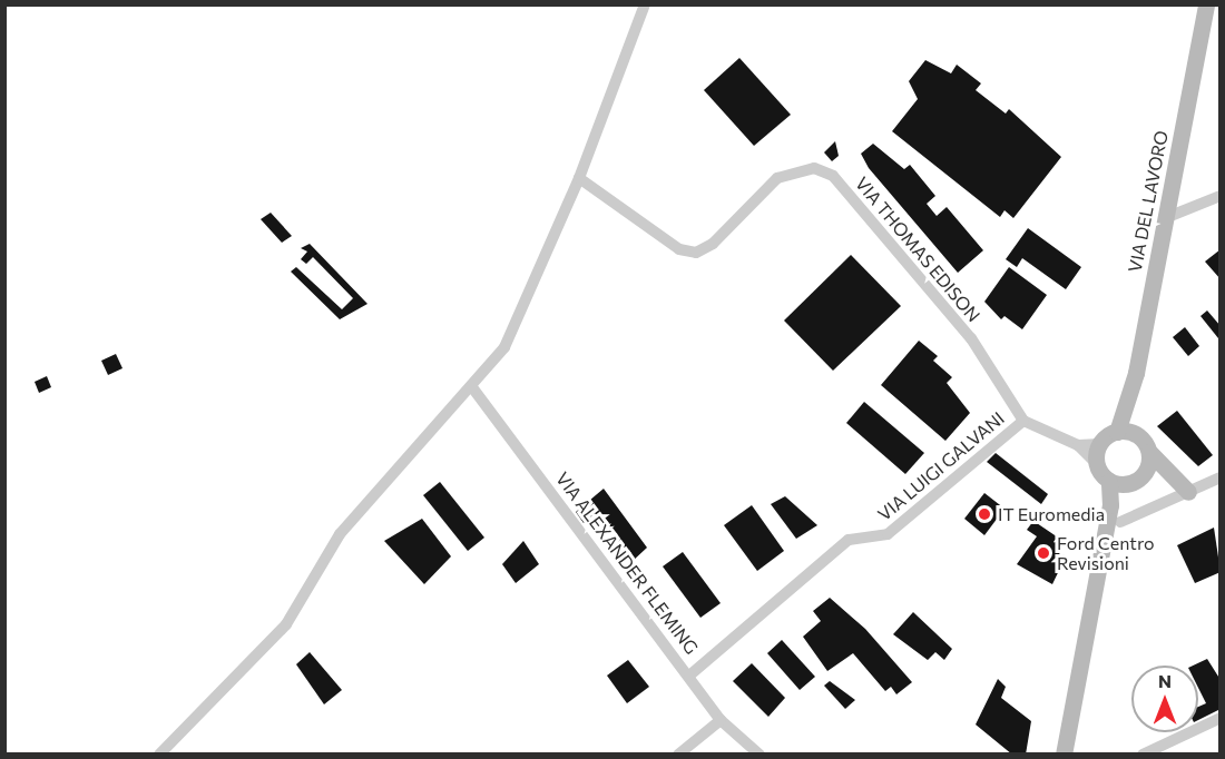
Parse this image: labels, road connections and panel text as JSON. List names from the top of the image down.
{
  "streets": {
    "main road": ["VIA DEL LAVORO"],
    "street": ["VIA THOMAS EDISON", "VIA LUIGI GALVANI", "VIA ALEXANDER FLEMING"]
  },
  "crossings": [
    ["VIA THOMAS EDISON", "VIA LUIGI GALVANI"],
    ["VIA LUIGI GALVANI", "VIA ALEXANDER FLEMING"]
  ],
  "places": ["IT Euromedia", "Ford Centro Revisioni"],
  "north": "top"
}
